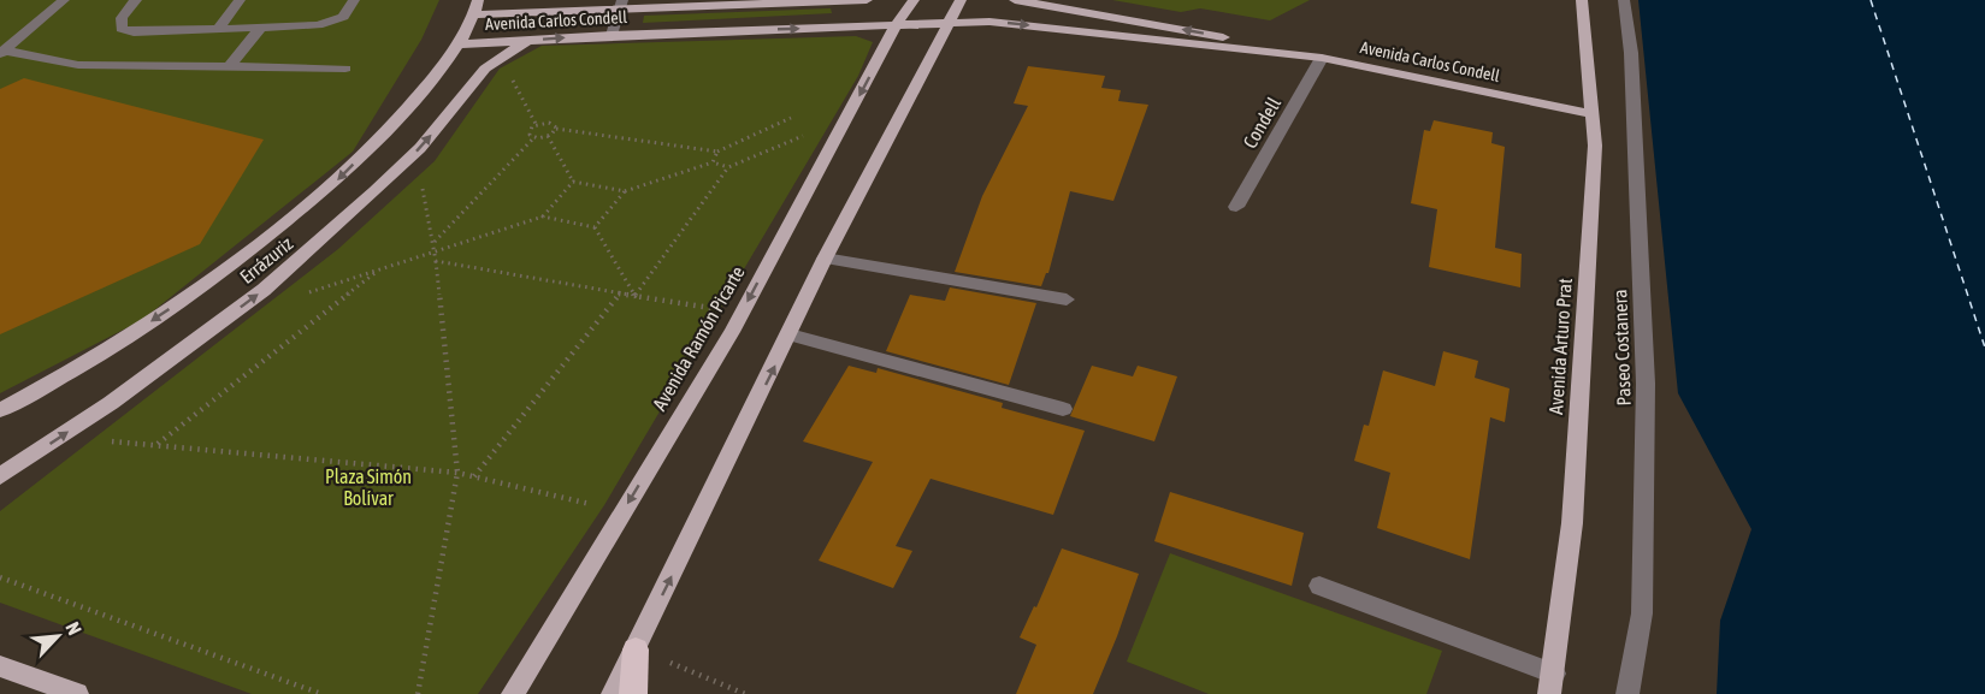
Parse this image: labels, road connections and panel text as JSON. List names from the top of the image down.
{
  "streets": {
    "main road": [
      "Avenida Carlos Condell",
      "Errázuriz",
      "Avenida Ramón Picarte",
      "Avenida Arturo Prat"
    ],
    "street": ["Condell", "Paseo Costanera"]
  },
  "crossings": [
    ["Avenida Carlos Condell", "Condell"],
    ["Avenida Carlos Condell", "Errázuriz"],
    ["Avenida Carlos Condell", "Avenida Ramón Picarte"],
    ["Avenida Carlos Condell", "Avenida Arturo Prat"]
  ],
  "parks": ["Plaza Simón Bolívar"],
  "north": "top right"
}
